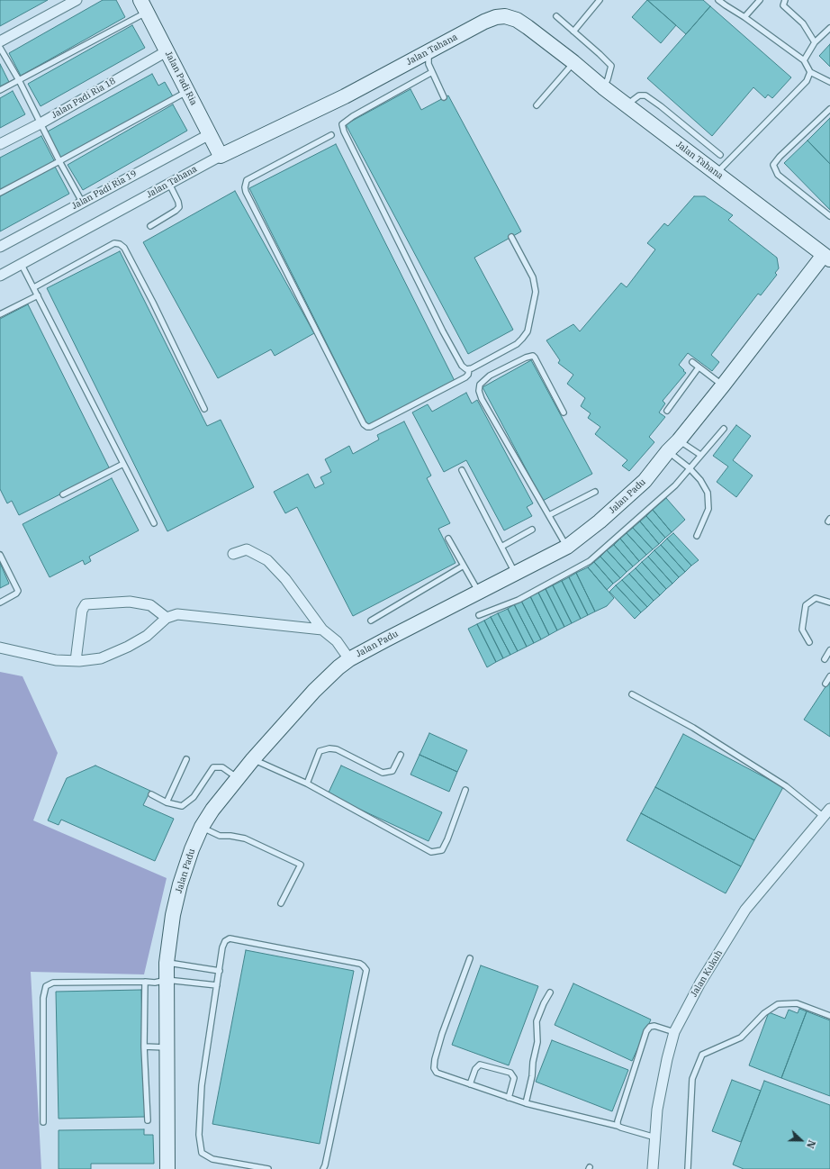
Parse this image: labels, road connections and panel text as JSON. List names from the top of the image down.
{
  "streets": {
    "street": [
      "Jalan Tahana",
      "Jalan Padi Ria",
      "Jalan Padi Ria 18",
      "Jalan Padi Ria 19",
      "Jalan Padu",
      "Jalan Kukuh"
    ]
  },
  "crossings": [
    ["Jalan Tahana", "Jalan Padi Ria"],
    ["Jalan Tahana", "Jalan Padu"],
    ["Jalan Padi Ria", "Jalan Padi Ria 18"],
    ["Jalan Padi Ria", "Jalan Padi Ria 19"]
  ],
  "north": "right"
}
